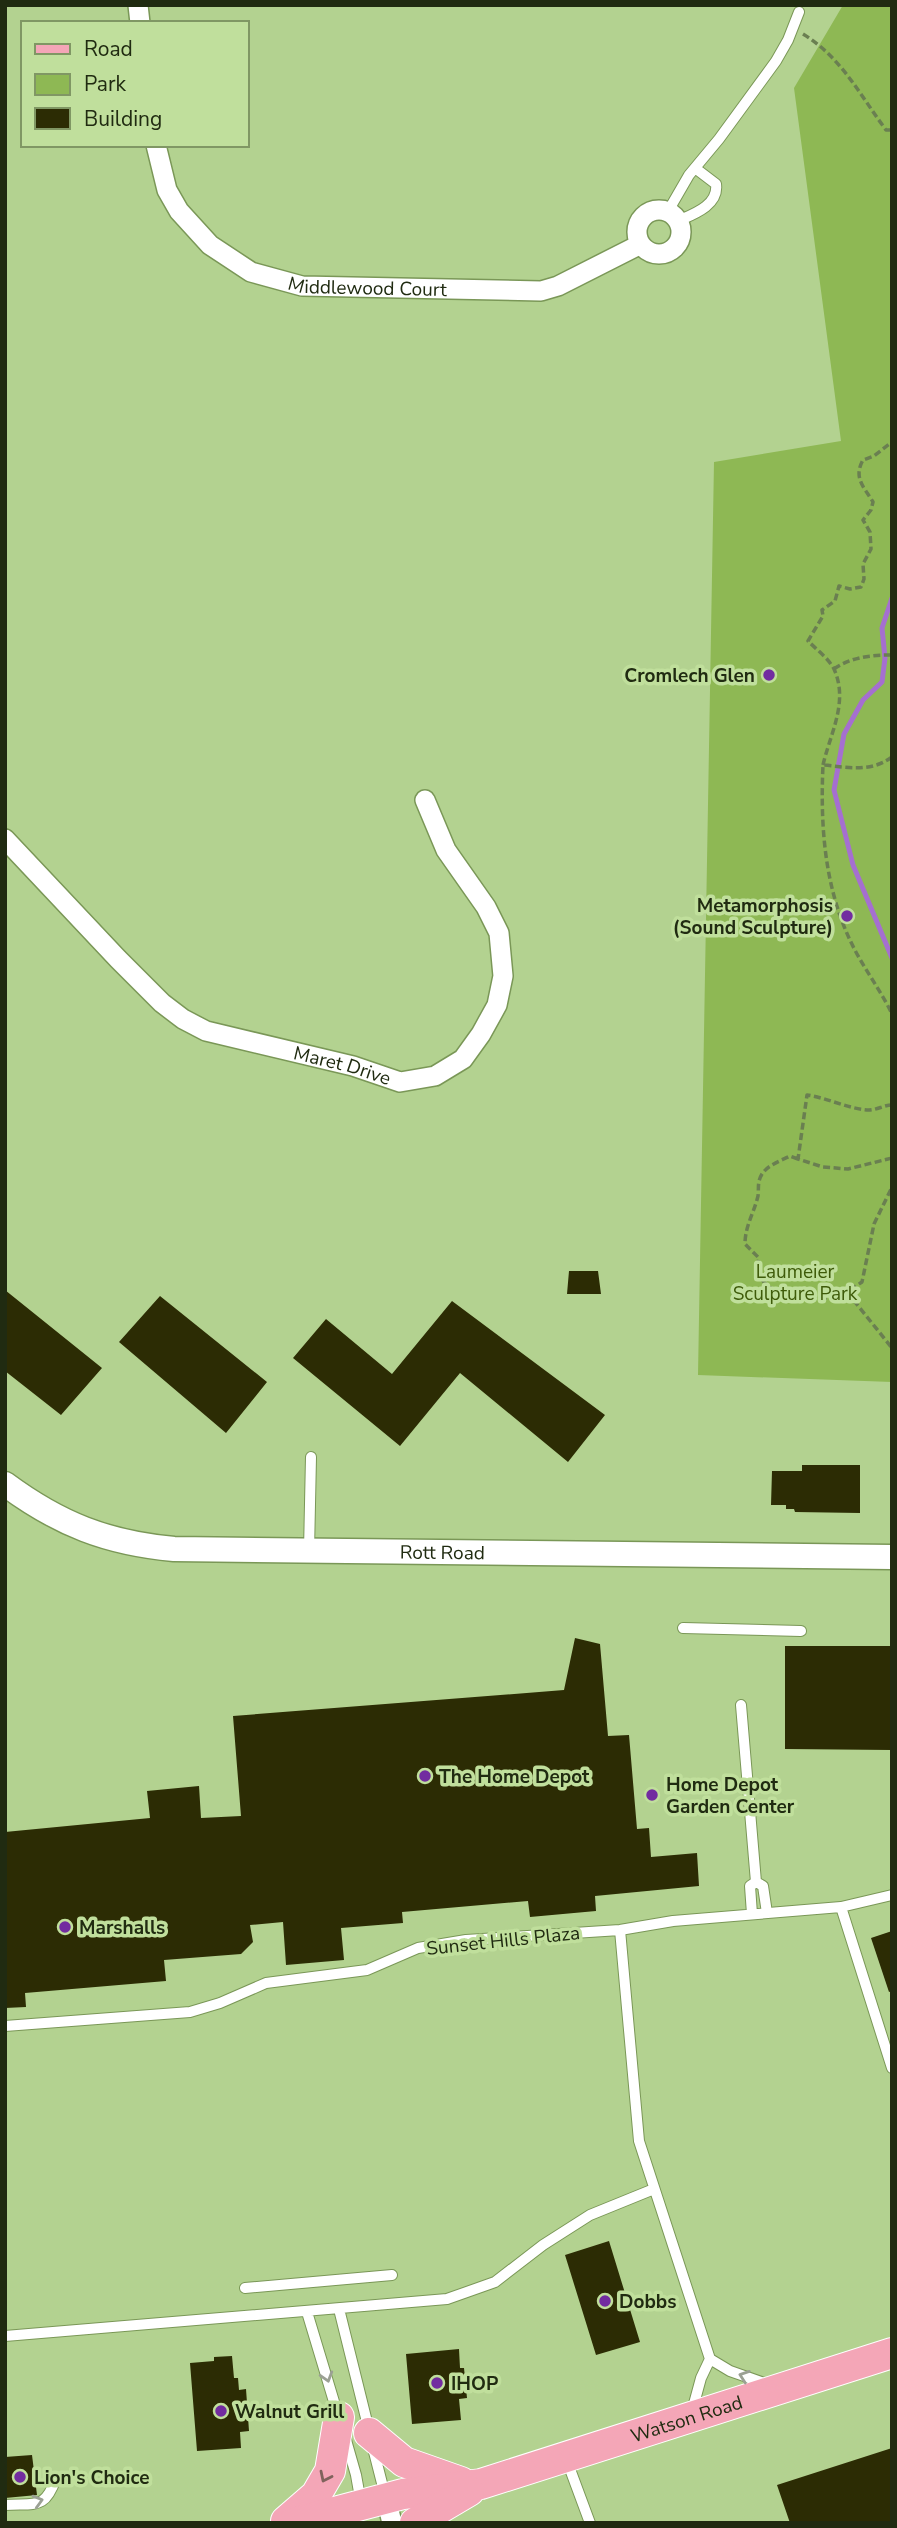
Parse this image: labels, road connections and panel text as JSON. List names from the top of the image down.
{
  "streets": {
    "main road": ["Watson Road"],
    "street": ["Middlewood Court", "Maret Drive", "Rott Road"],
    "lane": ["Sunset Hills Plaza"]
  },
  "parks": ["Laumeier Sculpture Park"],
  "places": [
    "Cromlech Glen",
    "Metamorphosis (Sound Sculpture)",
    "The Home Depot",
    "Home Depot Garden Center",
    "Marshalls",
    "Dobbs",
    "IHOP",
    "Walnut Grill",
    "Lion's Choice"
  ],
  "legend": ["Road", "Park", "Building"]
}
